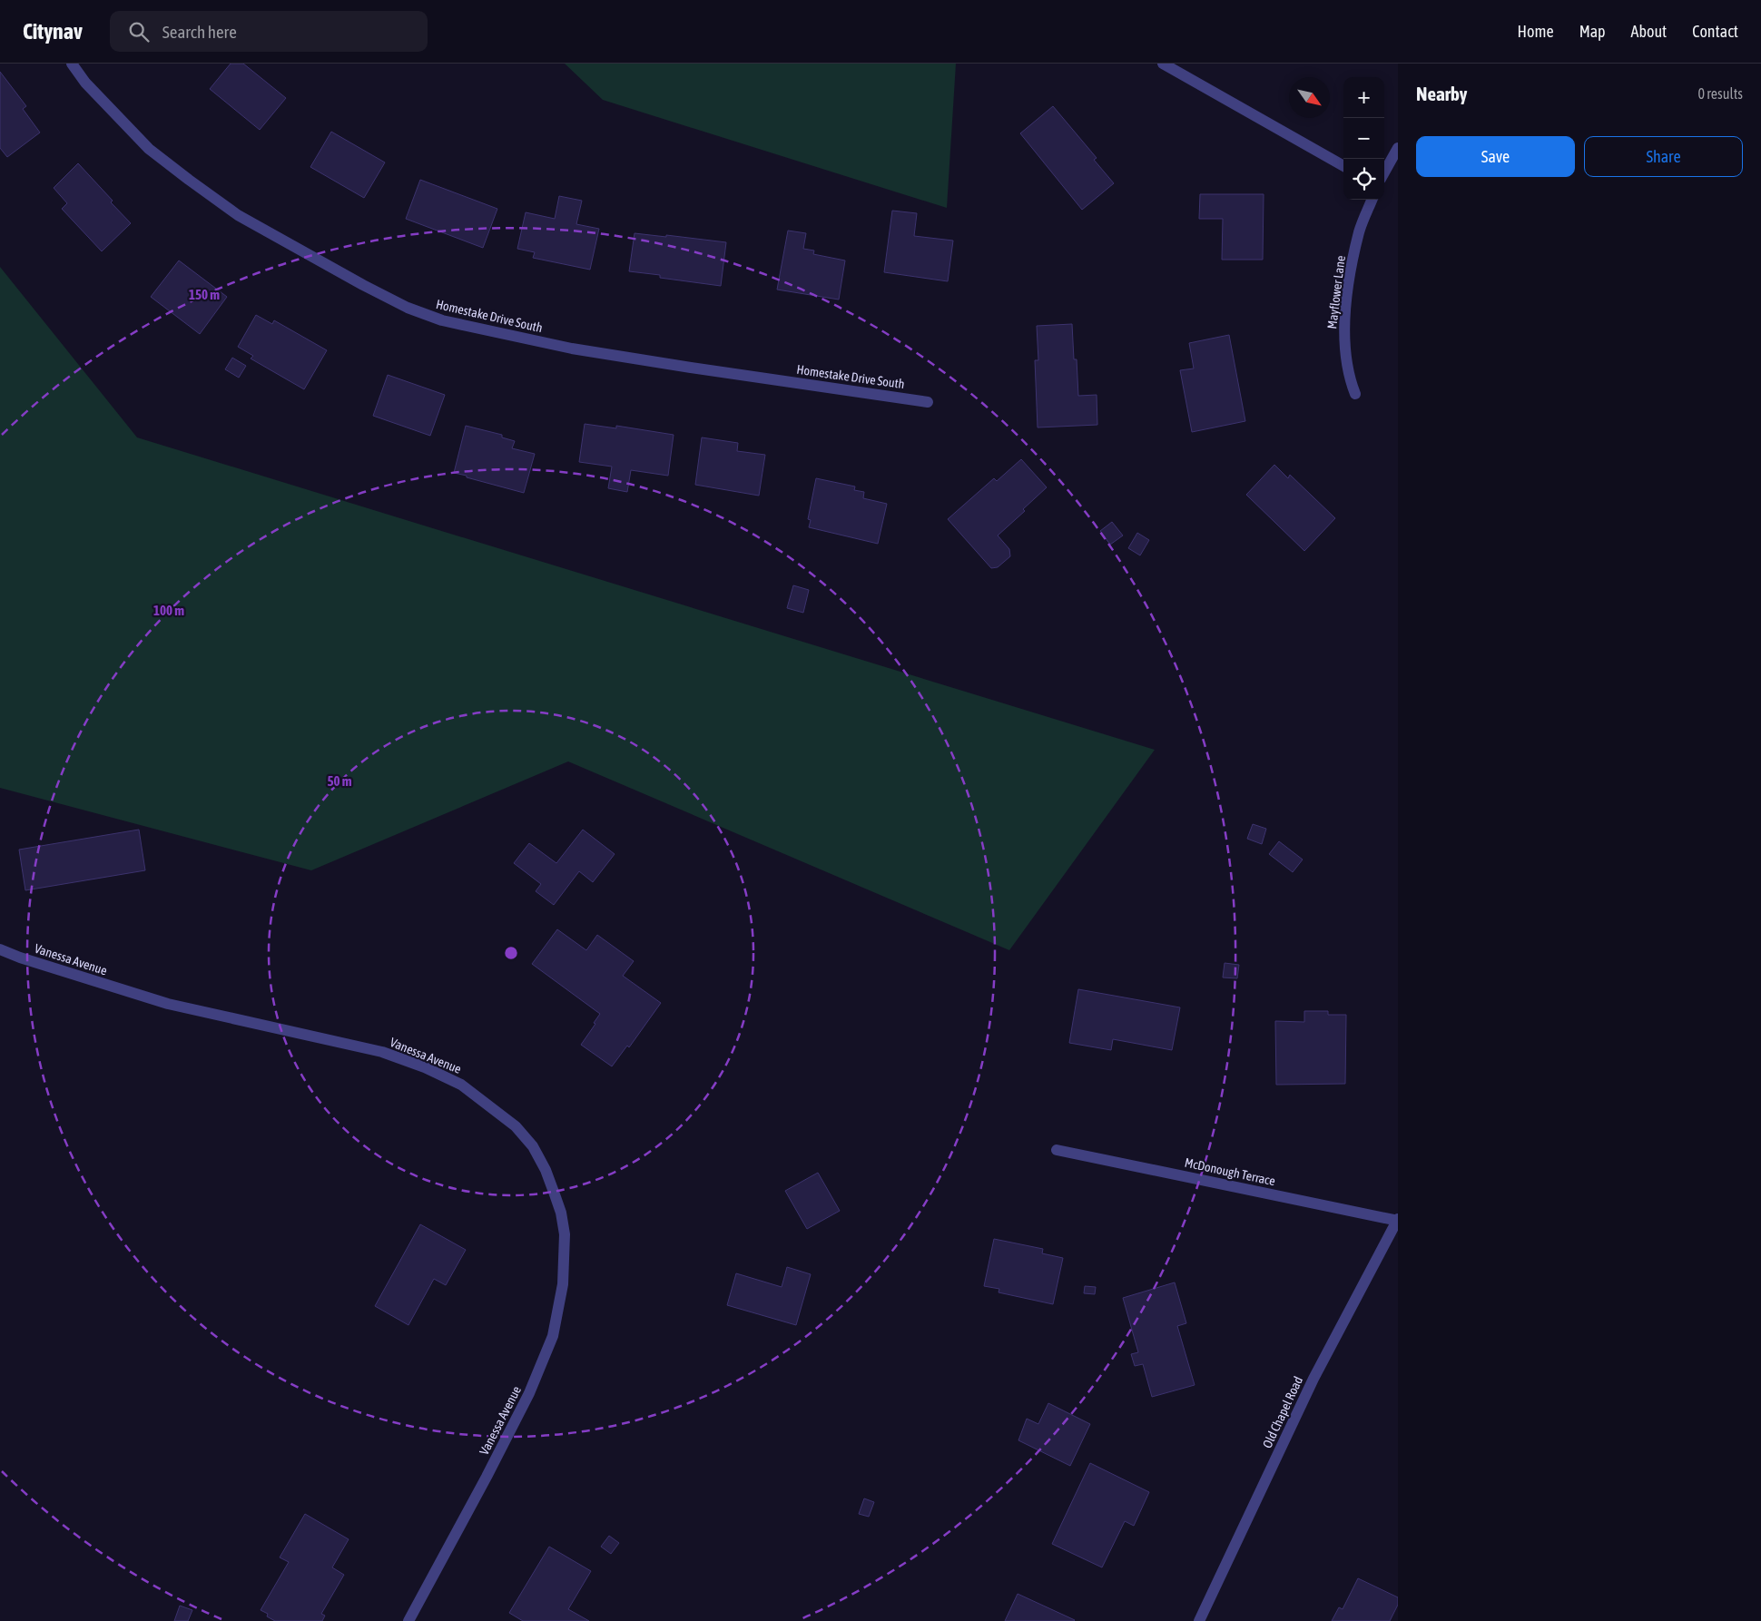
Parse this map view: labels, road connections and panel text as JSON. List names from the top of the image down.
{
  "streets": {
    "street": [
      "Mayflower Lane",
      "Homestake Drive South",
      "Vanessa Avenue",
      "McDonough Terrace",
      "Old Chapel Road"
    ]
  },
  "crossings": [
    ["McDonough Terrace", "Old Chapel Road"]
  ],
  "north": "bottom right",
  "page": {
    "header": "Citynav",
    "search": "Search here",
    "nav": [
      "Home",
      "Map",
      "About",
      "Contact"
    ],
    "heading": ["Nearby", "0 results"],
    "map_buttons": ["+", "−"],
    "buttons": ["Save", "Share"]
  },
  "rings": ["150 m", "100 m", "50 m"]
}
